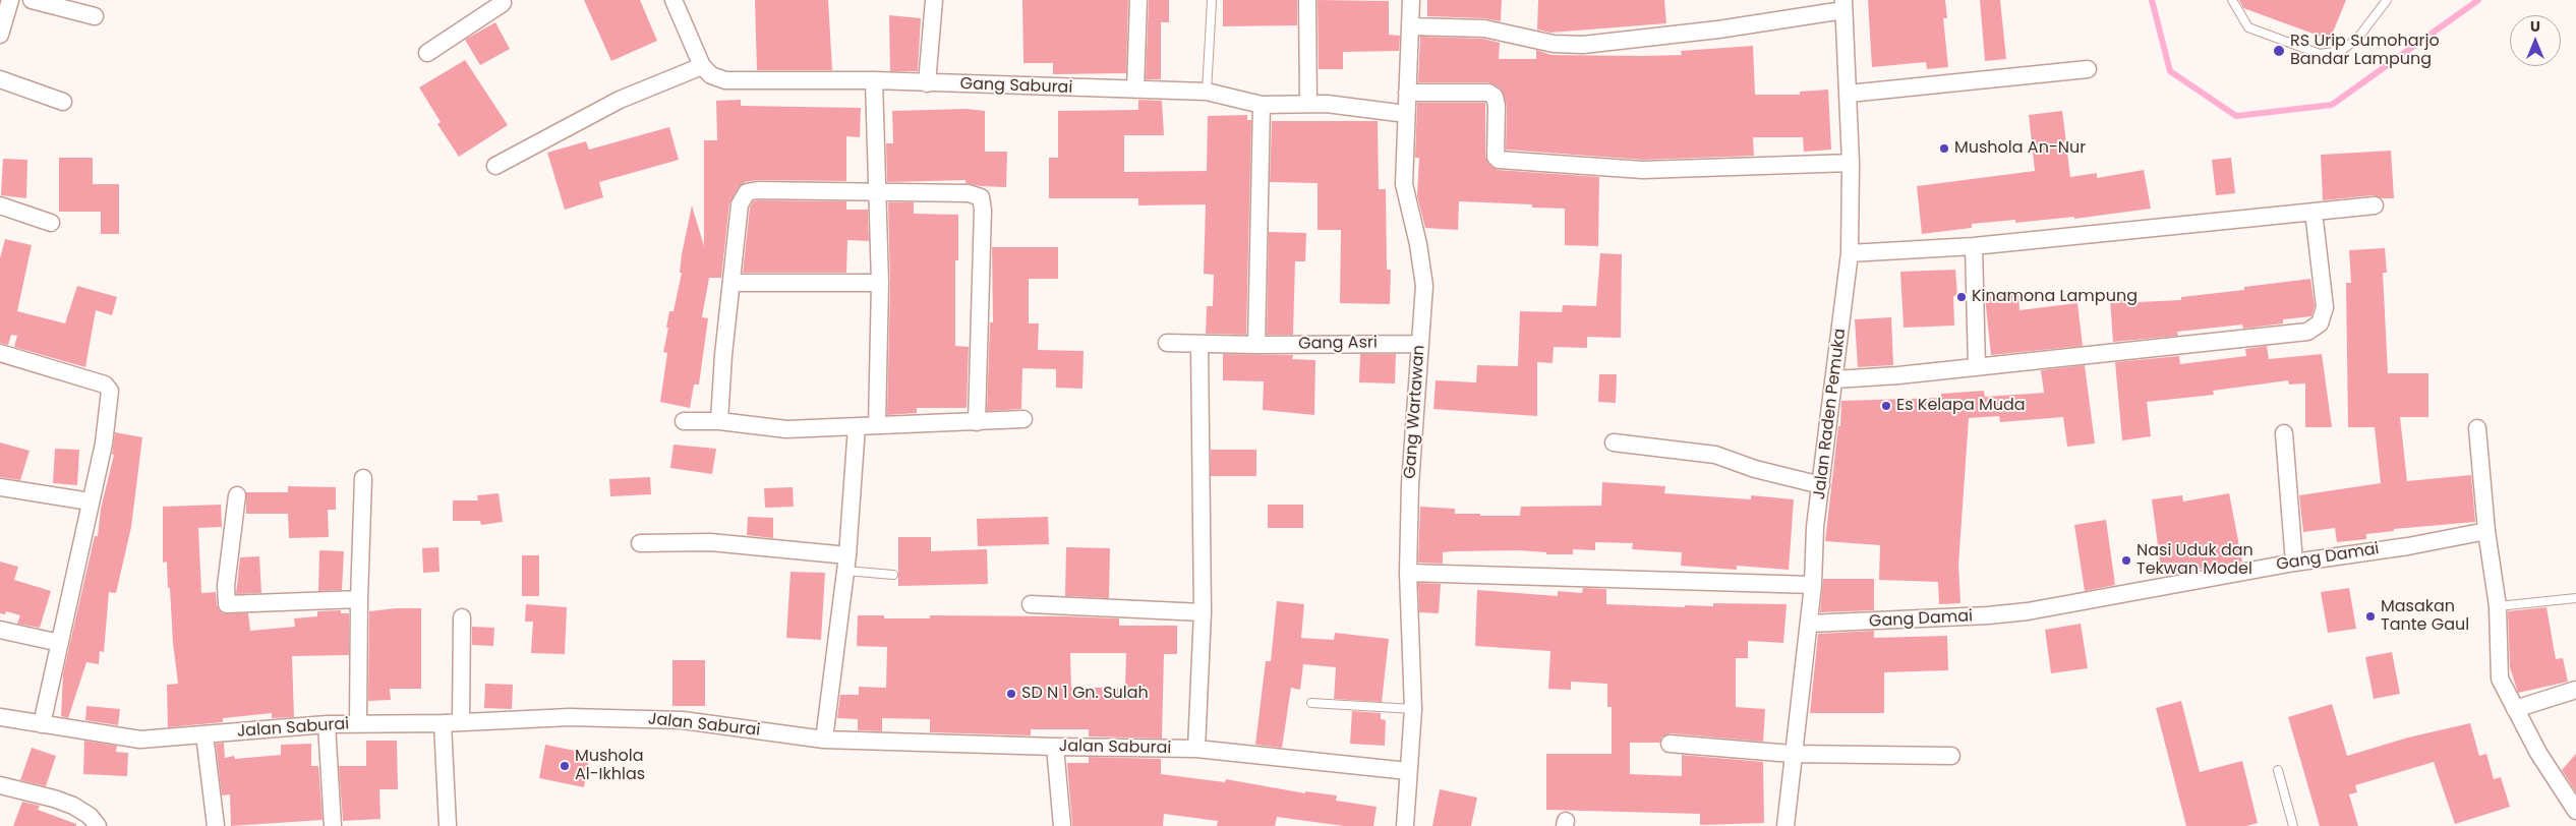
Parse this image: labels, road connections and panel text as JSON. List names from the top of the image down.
{
  "streets": {
    "street": [
      "Gang Saburai",
      "Gang Asri",
      "Gang Wartawan",
      "Jalan Raden Pemuka",
      "Gang Damai",
      "Jalan Saburai"
    ]
  },
  "crossings": [
    ["Gang Saburai", "Gang Wartawan"],
    ["Gang Asri", "Gang Wartawan"],
    ["Gang Wartawan", "Jalan Saburai"],
    ["Jalan Raden Pemuka", "Gang Damai"]
  ],
  "places": [
    "RS Urip Sumoharjo Bandar Lampung",
    "Mushola An-Nur",
    "Kinamona Lampung",
    "Es Kelapa Muda",
    "Nasi Uduk dan Tekwan Model",
    "Masakan Tante Gaul",
    "SD N 1 Gn. Sulah",
    "Mushola Al-Ikhlas"
  ],
  "north": "top"
}
